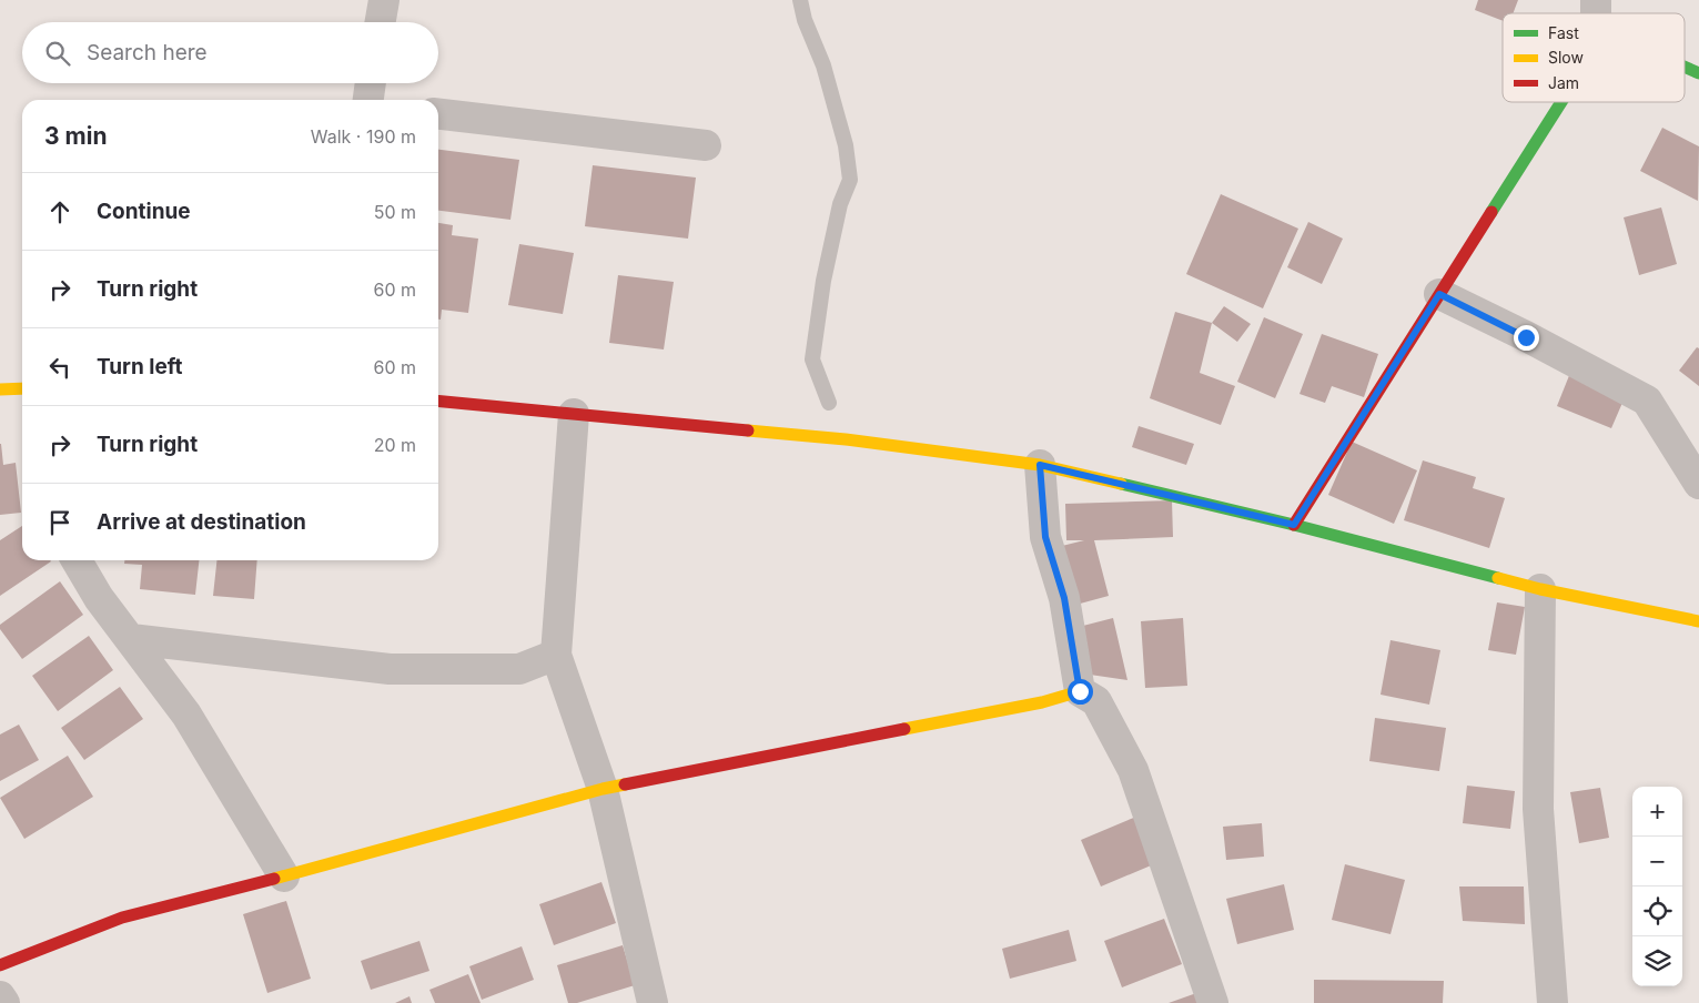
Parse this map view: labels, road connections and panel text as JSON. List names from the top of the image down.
{
  "legend": ["Fast", "Slow", "Jam"],
  "page": {
    "search": "Search here",
    "heading": ["3 min", "Walk · 190 m"],
    "list": [
      ["Continue", "50 m"],
      ["Turn right", "60 m"],
      ["Turn left", "60 m"],
      ["Turn right", "20 m"],
      "Arrive at destination"
    ],
    "map_buttons": ["+", "−"]
  }
}
